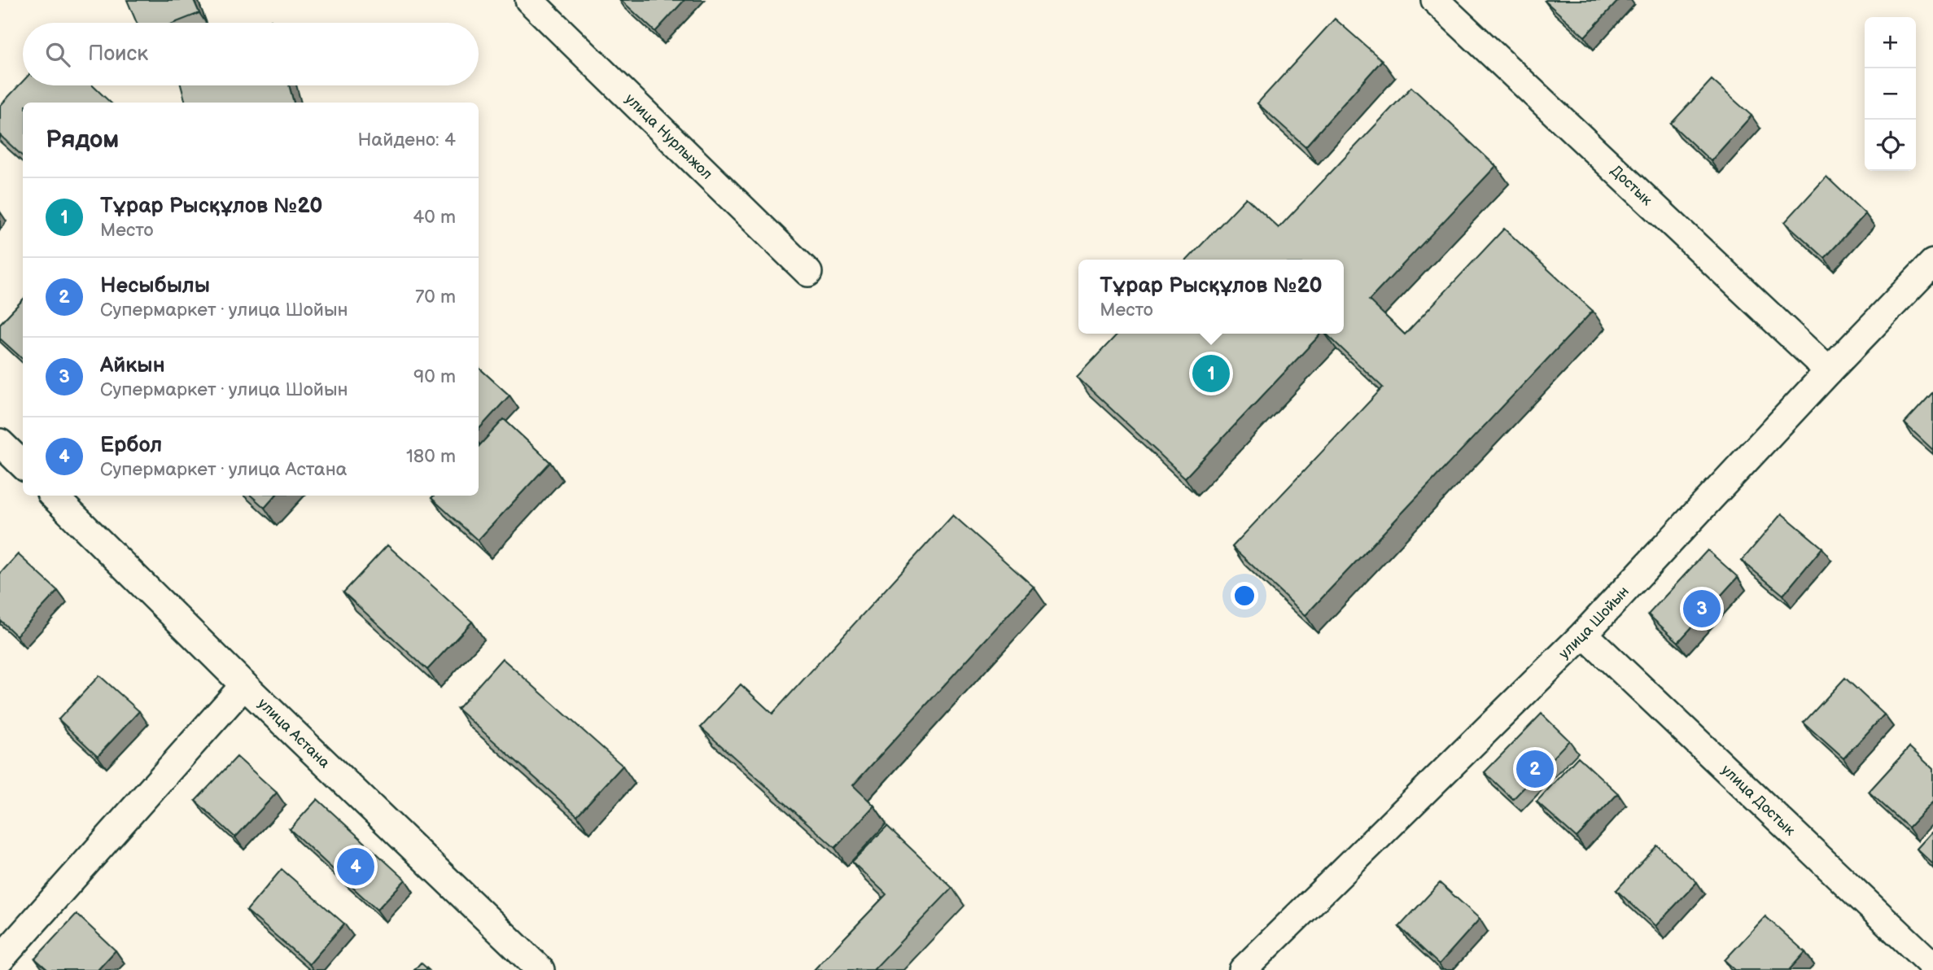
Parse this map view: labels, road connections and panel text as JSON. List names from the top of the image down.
{
  "streets": {
    "street": [
      "улица Нурлыжол",
      "Достык",
      "улица Шойын",
      "улица Астана",
      "улица Достык"
    ]
  },
  "crossings": [
    ["Достык", "улица Шойын"],
    ["улица Шойын", "улица Достык"]
  ],
  "page": {
    "map_buttons": ["+", "−"],
    "search": "Поиск",
    "heading": ["Рядом", "Найдено: 4"],
    "list": [
      {
        "mark": "1",
        "name": "Тұрар Рысқұлов №20",
        "note": "Место",
        "value": "40 m"
      },
      {
        "mark": "2",
        "name": "Несыбылы",
        "note": "Супермаркет · улица Шойын",
        "value": "70 m"
      },
      {
        "mark": "3",
        "name": "Айкын",
        "note": "Супермаркет · улица Шойын",
        "value": "90 m"
      },
      {
        "mark": "4",
        "name": "Ербол",
        "note": "Супермаркет · улица Астана",
        "value": "180 m"
      }
    ],
    "popup": ["Тұрар Рысқұлов №20", "Место"],
    "pins": [
      "1",
      "3",
      "2",
      "4"
    ]
  }
}
